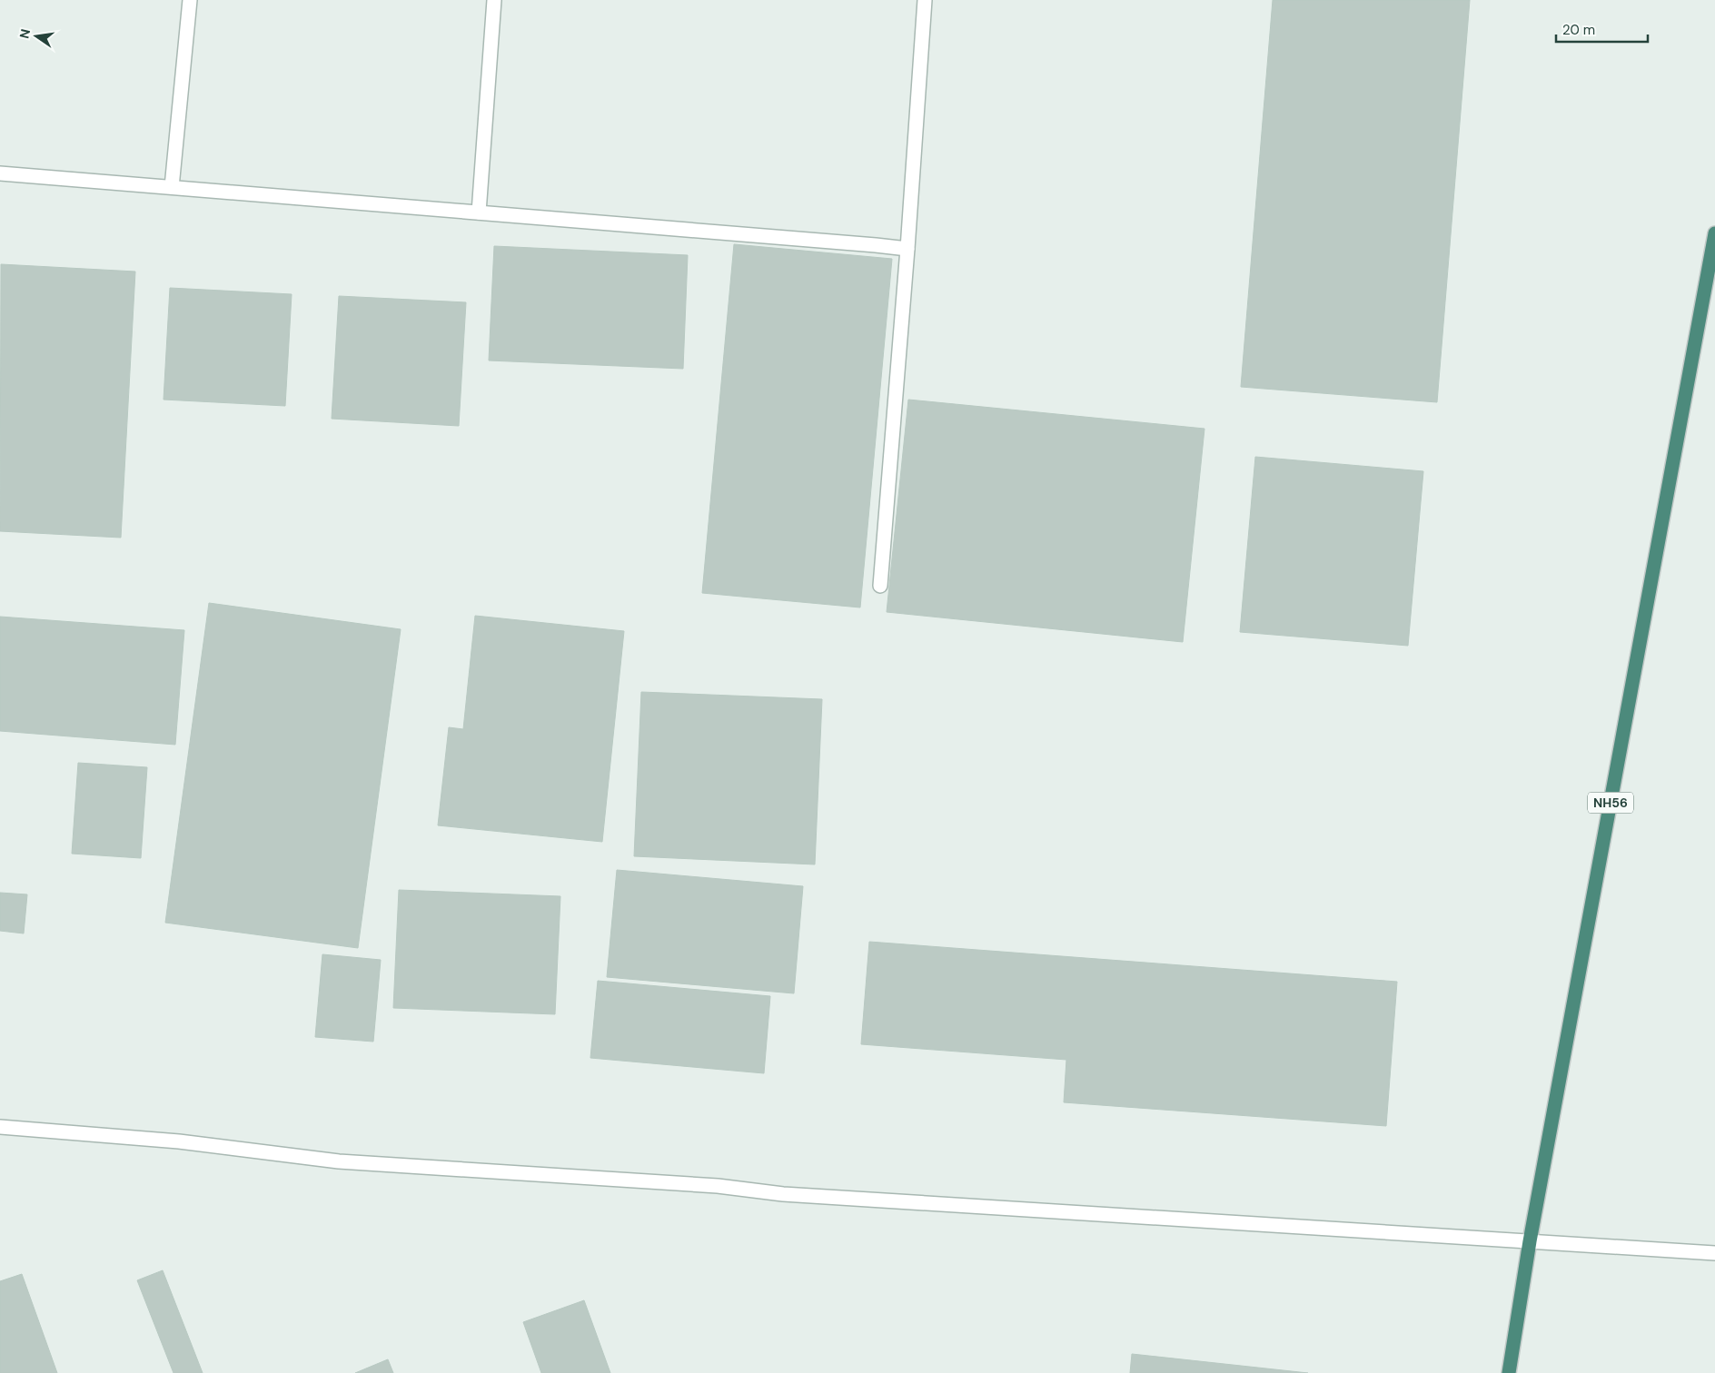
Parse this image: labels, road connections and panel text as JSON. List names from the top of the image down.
{
  "streets": {
    "highway": ["NH56"]
  },
  "scale_bar": "20 m",
  "north": "left"
}
